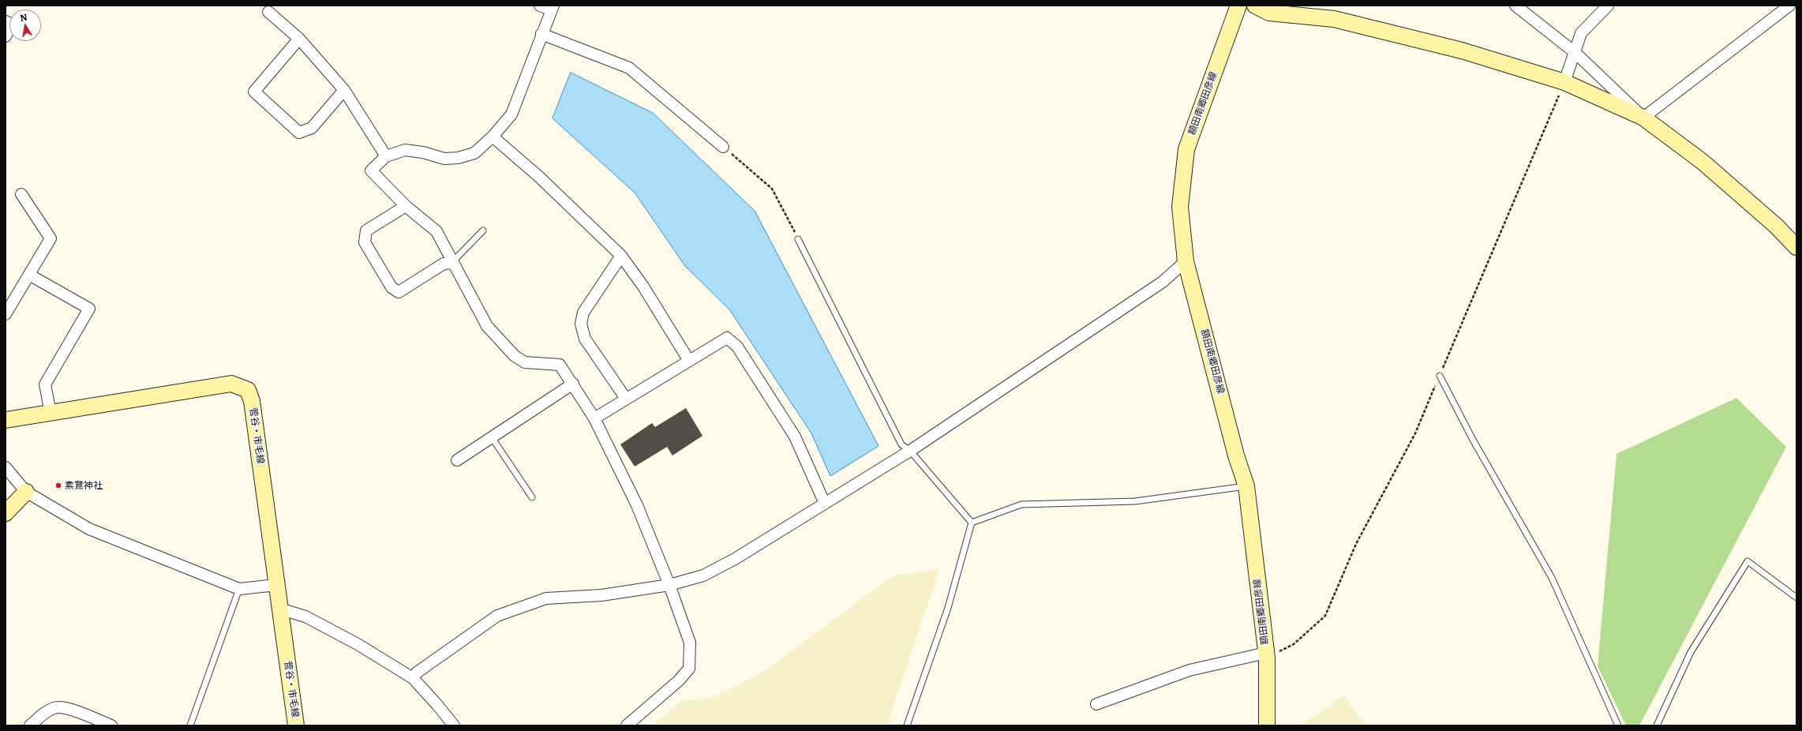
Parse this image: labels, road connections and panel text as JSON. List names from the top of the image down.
{
  "streets": {
    "street": ["額田南郷田彦線", "菅谷・市毛線"]
  },
  "places": ["素鵞神社"],
  "north": "top"
}
